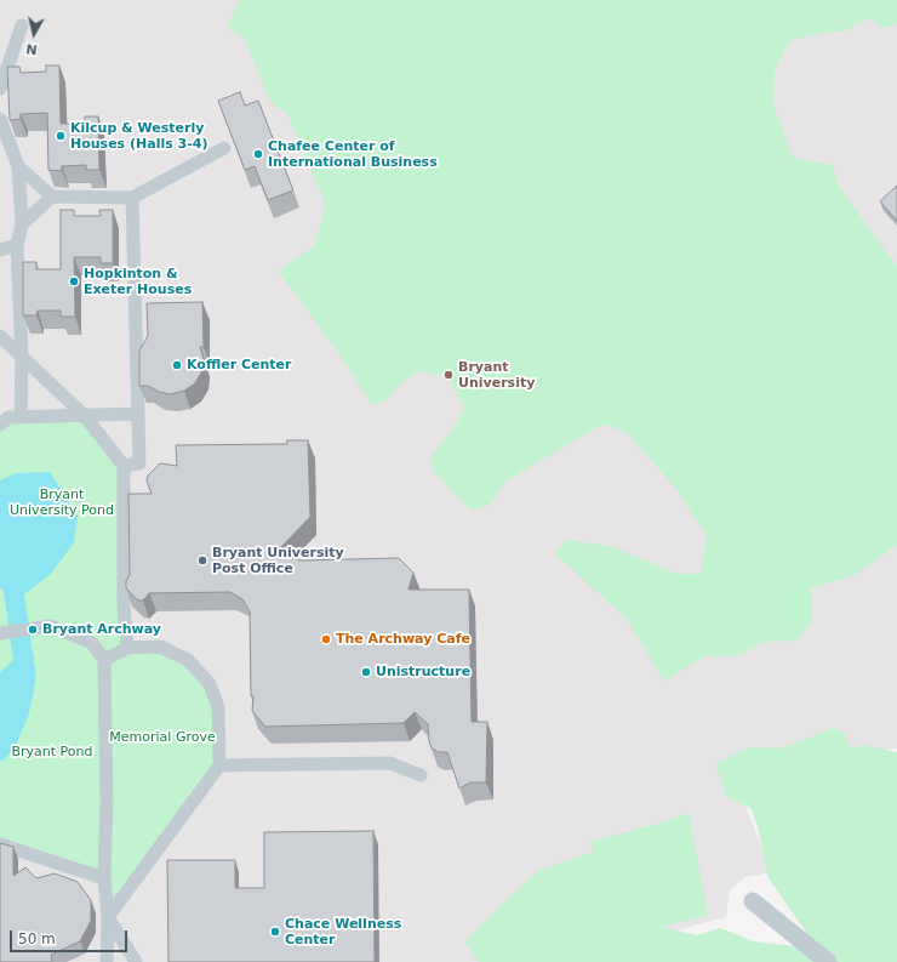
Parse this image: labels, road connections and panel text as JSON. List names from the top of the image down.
{
  "parks": ["Bryant University Pond", "Memorial Grove", "Bryant Pond"],
  "places": [
    "Kilcup & Westerly Houses (Halls 3-4)",
    "Chafee Center of International Business",
    "Hopkinton & Exeter Houses",
    "Koffler Center",
    "Bryant University",
    "Bryant University Post Office",
    "Bryant Archway",
    "The Archway Cafe",
    "Unistructure",
    "Chace Wellness Center"
  ],
  "scale_bar": "50 m",
  "north": "bottom"
}
